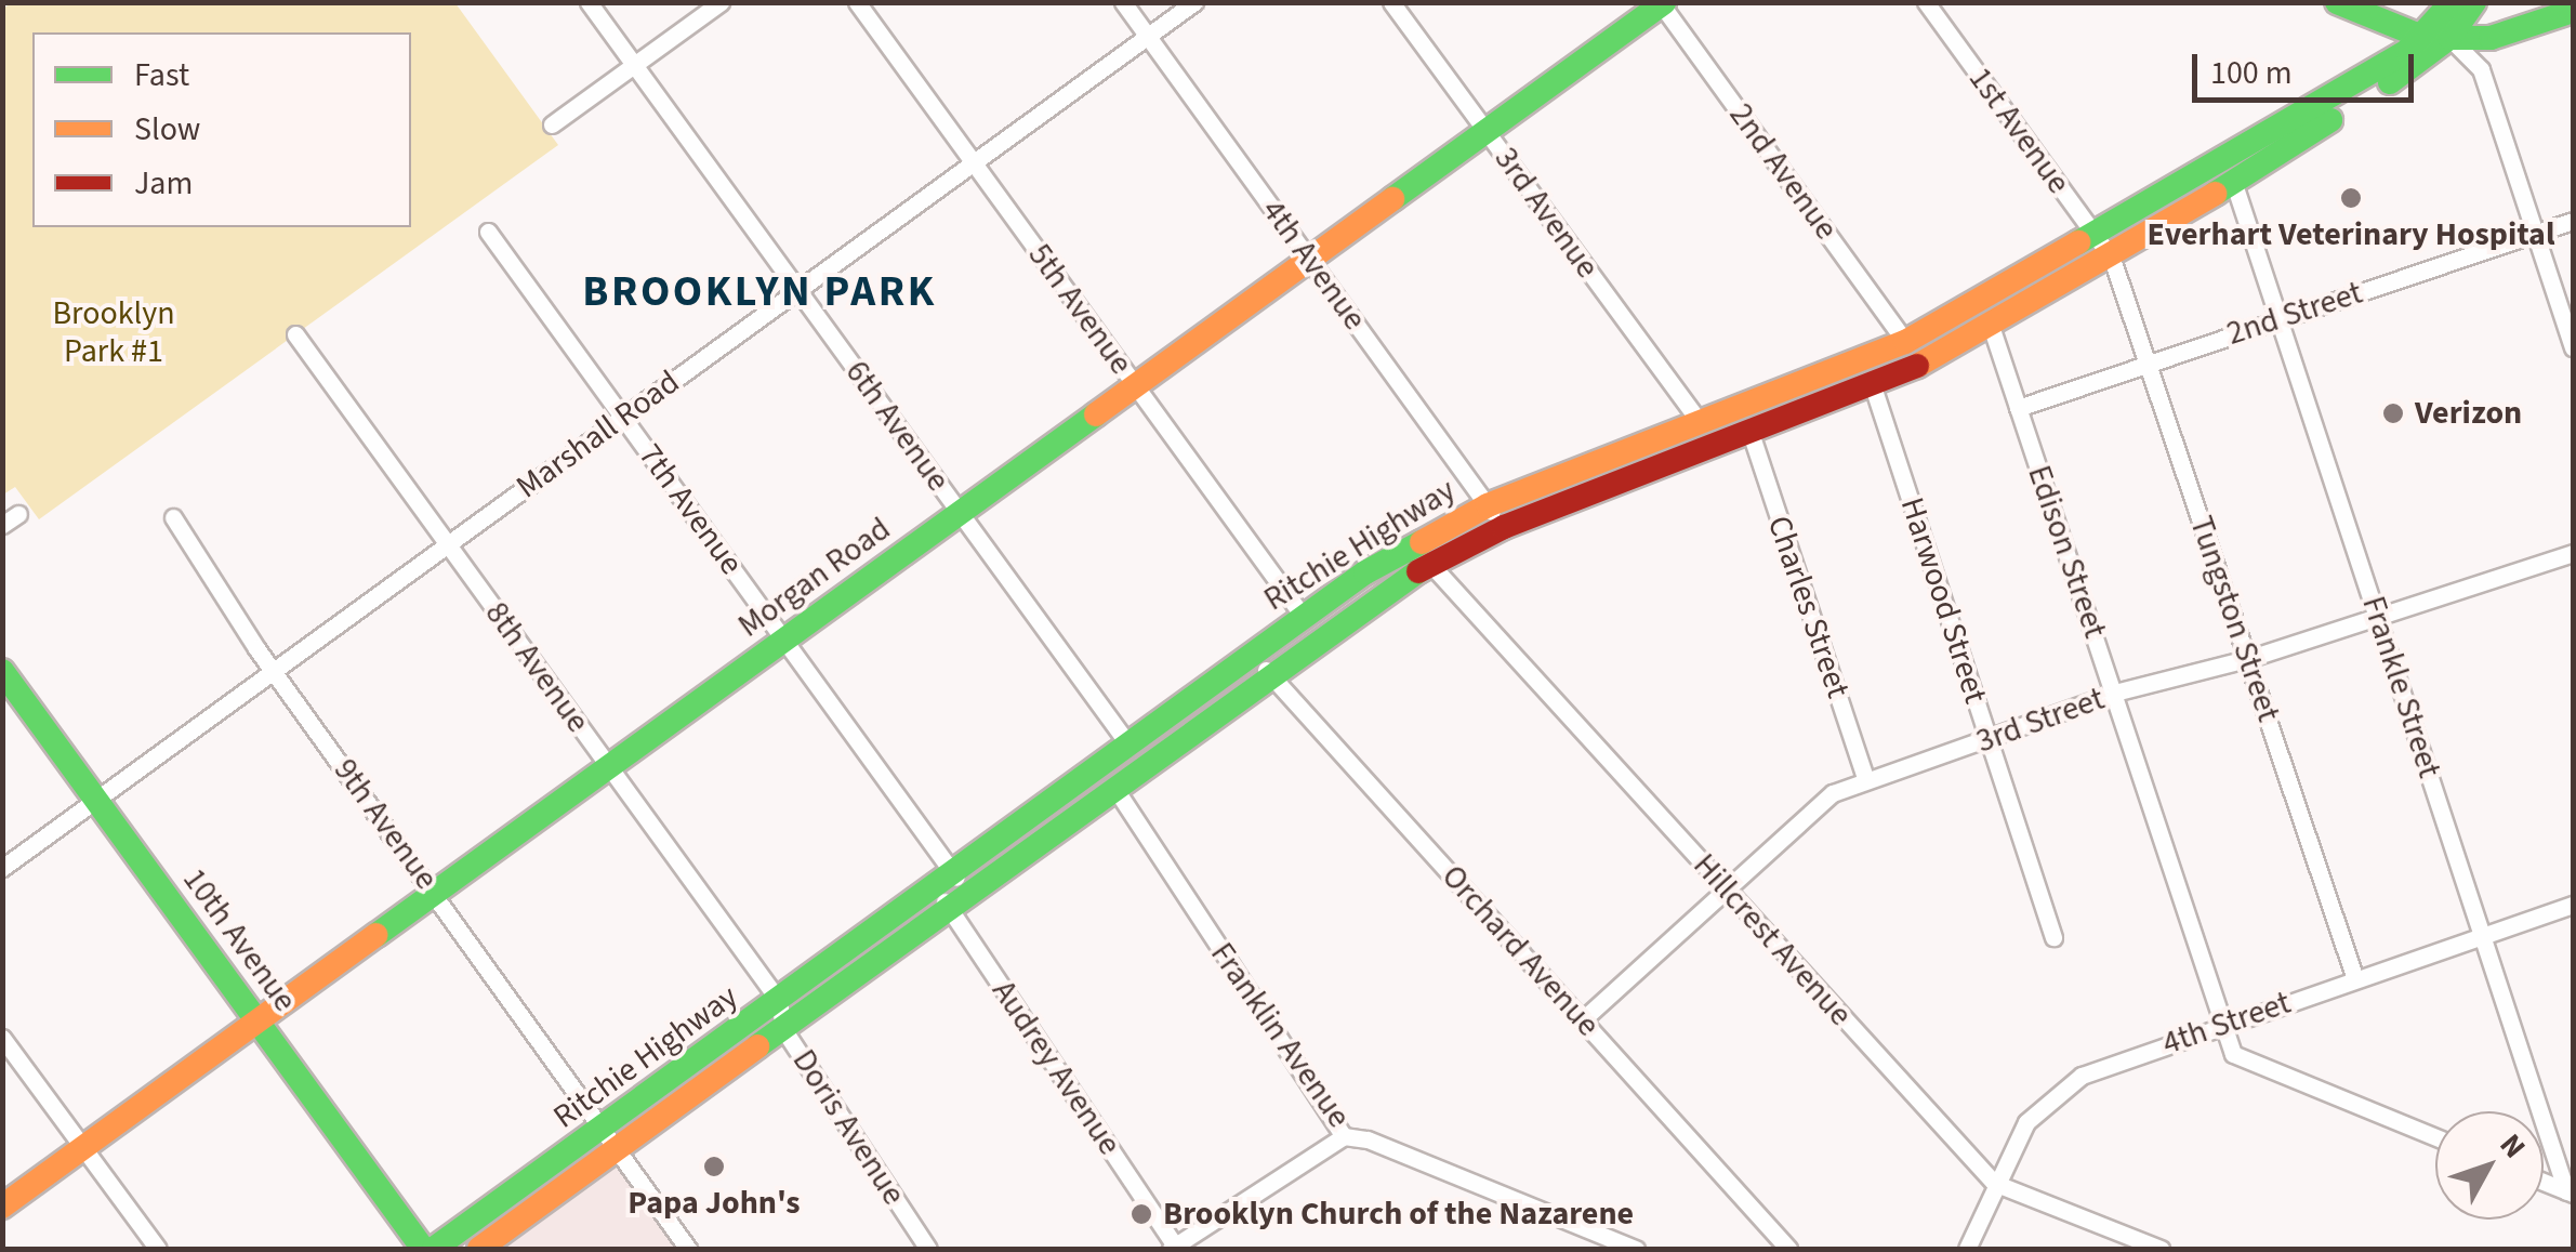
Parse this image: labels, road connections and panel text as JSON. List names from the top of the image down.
{
  "streets": {
    "main road": ["Ritchie Highway", "Morgan Road", "10th Avenue"],
    "street": [
      "1st Avenue",
      "2nd Avenue",
      "3rd Avenue",
      "4th Avenue",
      "5th Avenue",
      "2nd Street",
      "6th Avenue",
      "Marshall Road",
      "7th Avenue",
      "Edison Street",
      "Harwood Street",
      "Charles Street",
      "Tungston Street",
      "8th Avenue",
      "Frankle Street",
      "3rd Street",
      "9th Avenue",
      "Hillcrest Avenue",
      "Orchard Avenue",
      "4th Street",
      "Franklin Avenue",
      "Audrey Avenue",
      "Doris Avenue"
    ]
  },
  "crossings": [
    ["1st Avenue", "Ritchie Highway"],
    ["1st Avenue", "Tungston Street"],
    ["2nd Avenue", "Ritchie Highway"],
    ["2nd Avenue", "Morgan Road"],
    ["3rd Avenue", "Ritchie Highway"],
    ["3rd Avenue", "Morgan Road"],
    ["4th Avenue", "Marshall Road"],
    ["4th Avenue", "Ritchie Highway"],
    ["4th Avenue", "Morgan Road"],
    ["5th Avenue", "Marshall Road"],
    ["5th Avenue", "Ritchie Highway"],
    ["5th Avenue", "Morgan Road"],
    ["2nd Street", "Edison Street"],
    ["2nd Street", "Tungston Street"],
    ["2nd Street", "Frankle Street"],
    ["6th Avenue", "Marshall Road"],
    ["6th Avenue", "Ritchie Highway"],
    ["6th Avenue", "Morgan Road"],
    ["Marshall Road", "7th Avenue"],
    ["Marshall Road", "8th Avenue"],
    ["Marshall Road", "9th Avenue"],
    ["Marshall Road", "10th Avenue"],
    ["7th Avenue", "Ritchie Highway"],
    ["7th Avenue", "Morgan Road"],
    ["7th Avenue", "Audrey Avenue"],
    ["Ritchie Highway", "Edison Street"],
    ["Ritchie Highway", "Harwood Street"],
    ["Ritchie Highway", "Charles Street"],
    ["Ritchie Highway", "Tungston Street"],
    ["Ritchie Highway", "8th Avenue"],
    ["Ritchie Highway", "Frankle Street"],
    ["Ritchie Highway", "9th Avenue"],
    ["Ritchie Highway", "Hillcrest Avenue"],
    ["Ritchie Highway", "Orchard Avenue"],
    ["Ritchie Highway", "Franklin Avenue"],
    ["Ritchie Highway", "Audrey Avenue"],
    ["Ritchie Highway", "Doris Avenue"],
    ["Edison Street", "3rd Street"],
    ["Edison Street", "4th Street"],
    ["Morgan Road", "8th Avenue"],
    ["Morgan Road", "9th Avenue"],
    ["Morgan Road", "10th Avenue"],
    ["Harwood Street", "3rd Street"],
    ["Charles Street", "3rd Street"],
    ["Tungston Street", "3rd Street"],
    ["Tungston Street", "4th Street"],
    ["8th Avenue", "Doris Avenue"],
    ["Frankle Street", "3rd Street"],
    ["Frankle Street", "4th Street"],
    ["3rd Street", "Hillcrest Avenue"],
    ["3rd Street", "Orchard Avenue"],
    ["Hillcrest Avenue", "4th Street"]
  ],
  "districts": ["BROOKLYN PARK"],
  "parks": ["Brooklyn Park #1"],
  "places": [
    "Everhart Veterinary Hospital",
    "Verizon",
    "Papa John's",
    "Brooklyn Church of the Nazarene"
  ],
  "legend": ["Fast", "Slow", "Jam"],
  "scale_bar": "100 m",
  "north": "top right"
}
